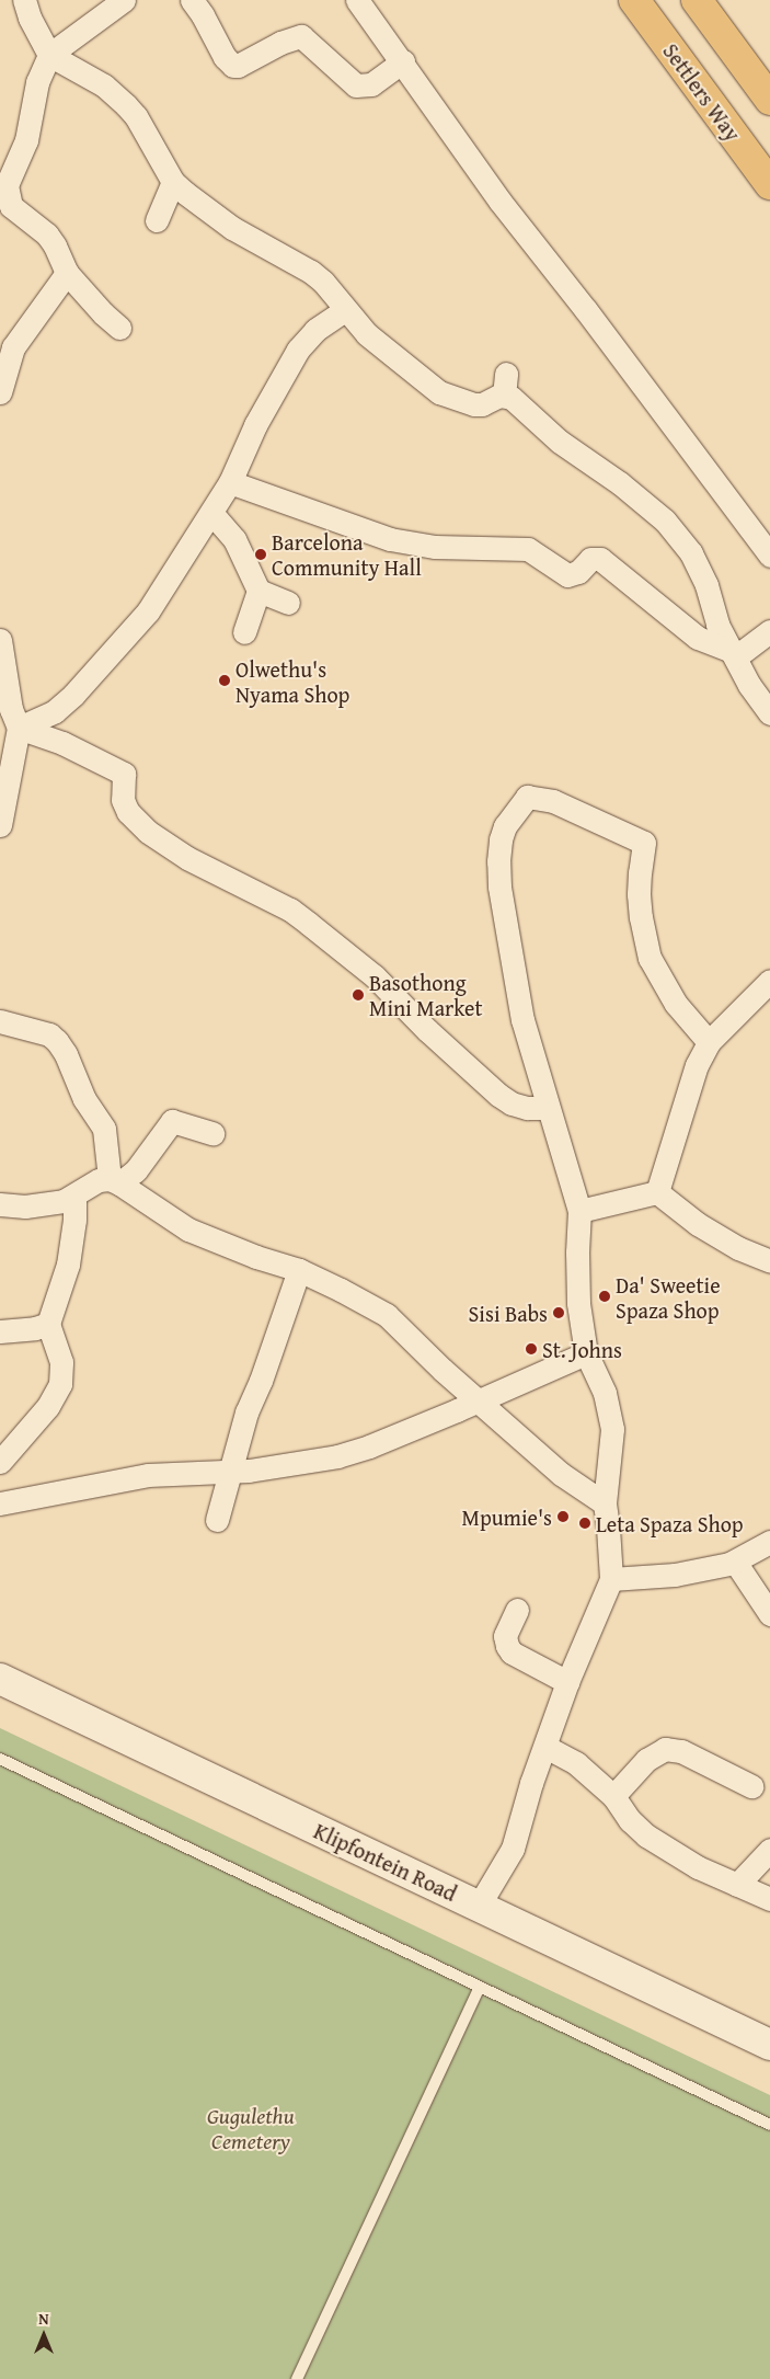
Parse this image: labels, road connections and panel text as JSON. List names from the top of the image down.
{
  "streets": {
    "highway": ["Settlers Way"],
    "main road": ["Klipfontein Road"]
  },
  "parks": ["Gugulethu Cemetery"],
  "places": [
    "Barcelona Community Hall",
    "Olwethu's Nyama Shop",
    "Basothong Mini Market",
    "Da' Sweetie Spaza Shop",
    "Sisi Babs",
    "St. Johns",
    "Mpumie's",
    "Leta Spaza Shop"
  ],
  "north": "top"
}
